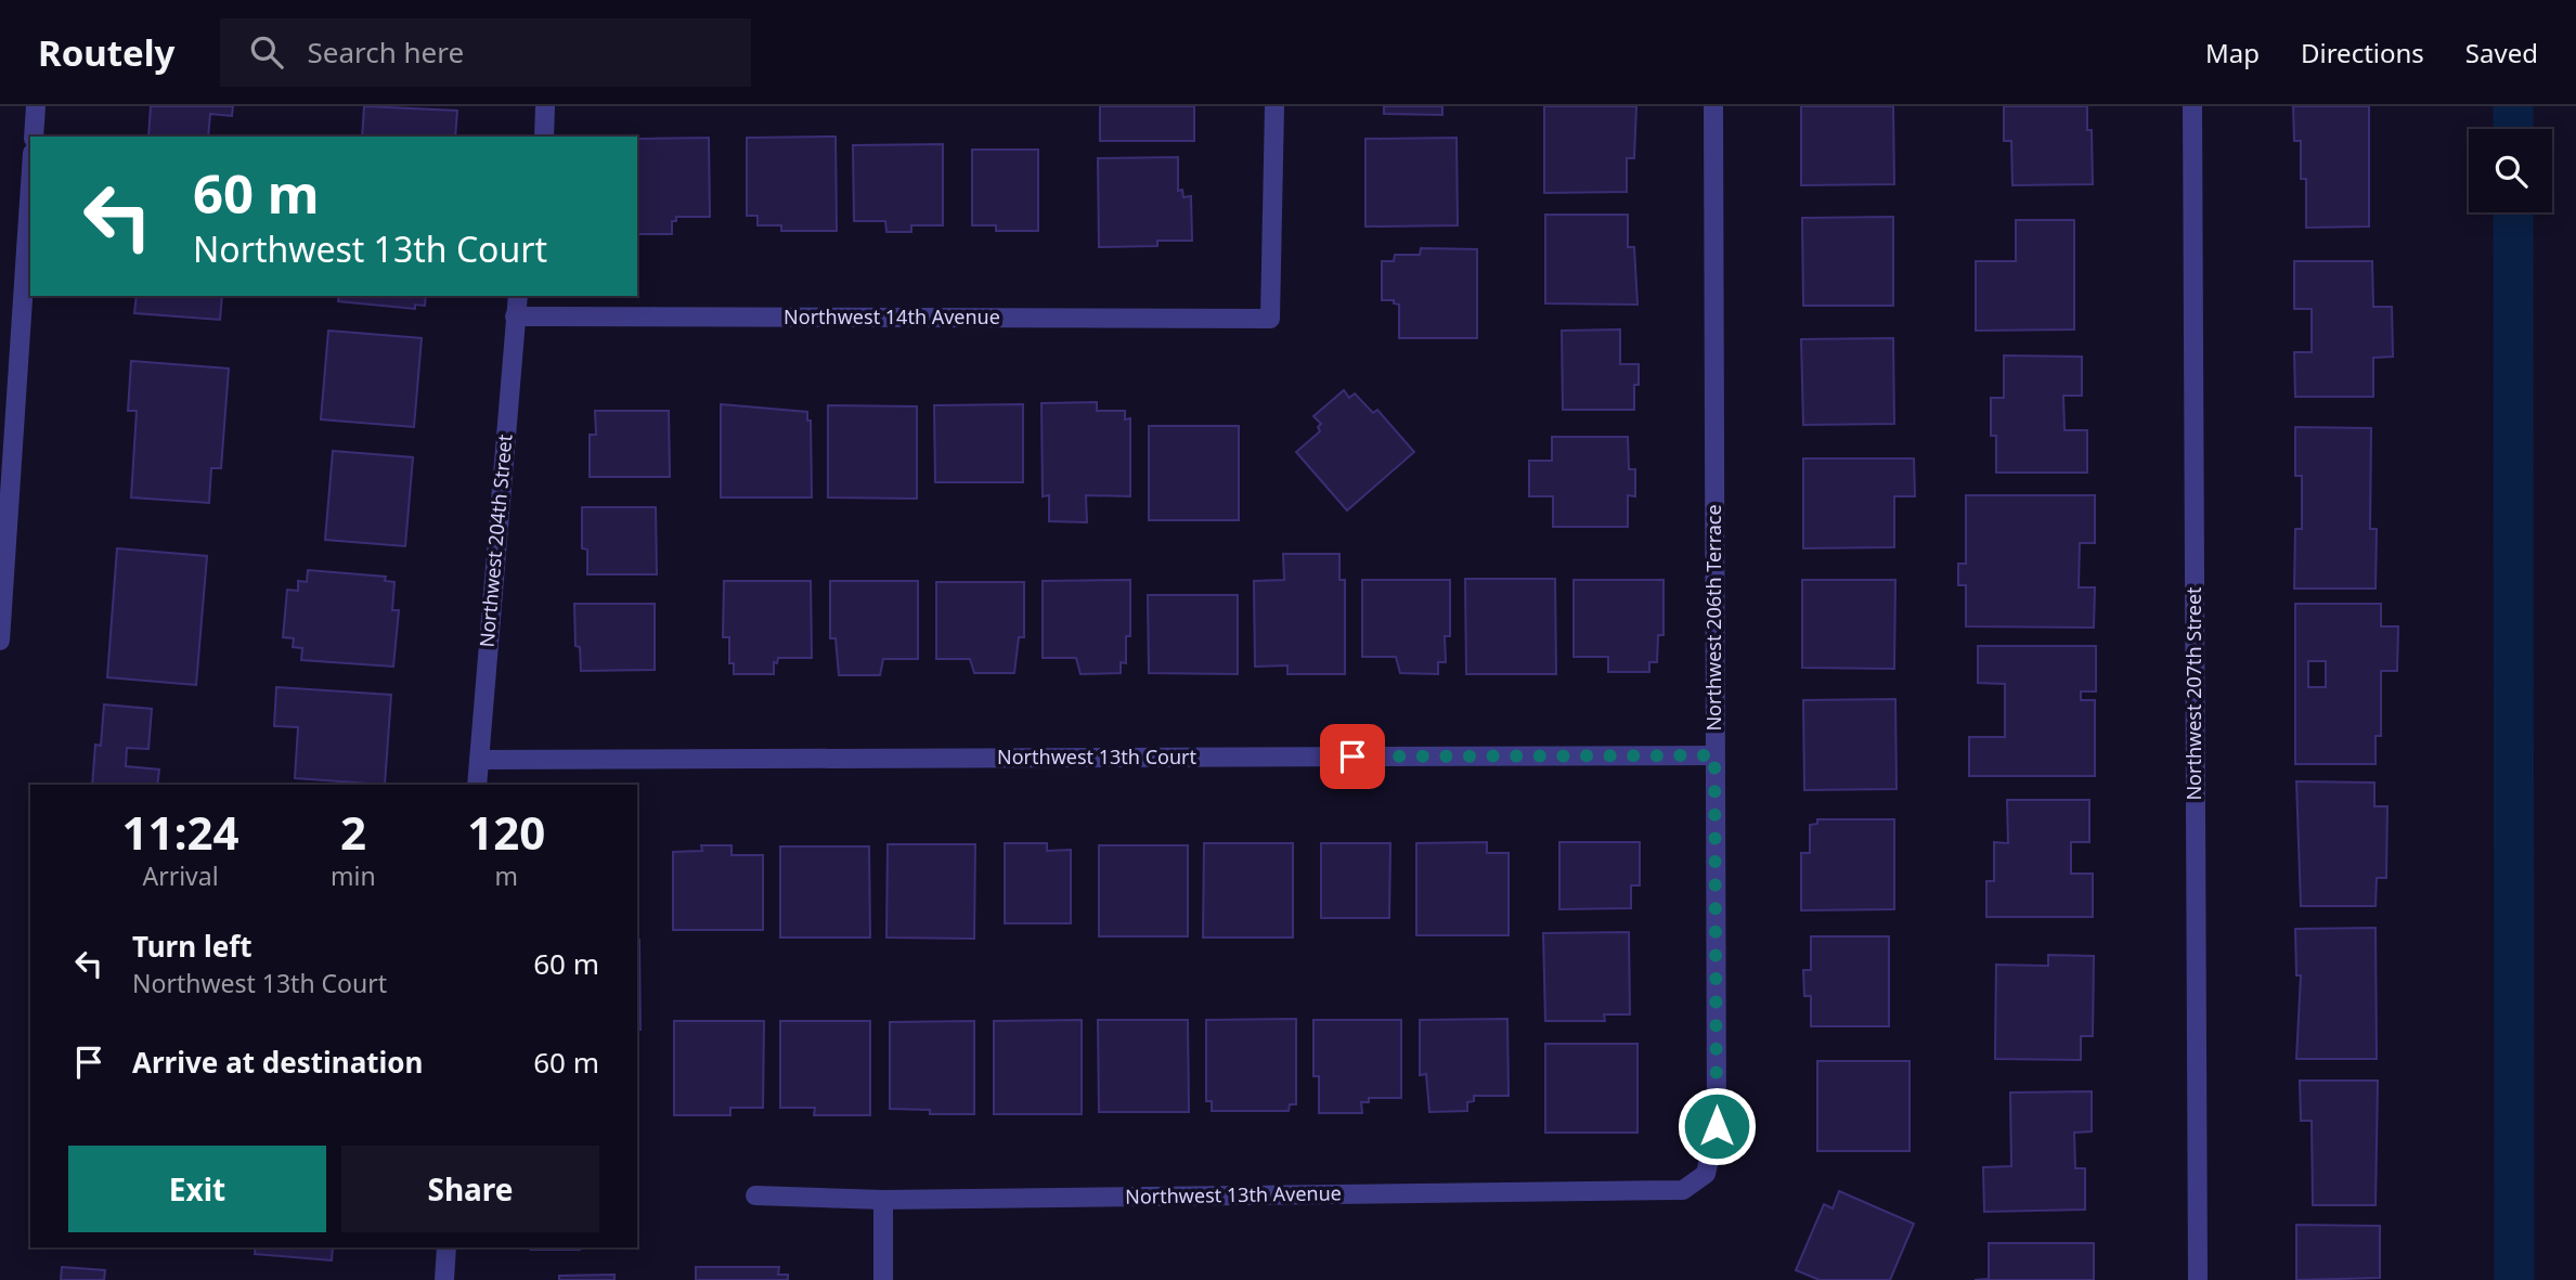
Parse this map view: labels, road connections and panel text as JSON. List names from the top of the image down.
{
  "streets": {
    "street": [
      "Northwest 14th Avenue",
      "Northwest 204th Street",
      "Northwest 206th Terrace",
      "Northwest 207th Street",
      "Northwest 13th Court",
      "Northwest 13th Avenue"
    ]
  },
  "crossings": [
    ["Northwest 14th Avenue", "Northwest 204th Street"],
    ["Northwest 204th Street", "Northwest 13th Court"],
    ["Northwest 206th Terrace", "Northwest 13th Court"],
    ["Northwest 206th Terrace", "Northwest 13th Avenue"]
  ],
  "page": {
    "header": "Routely",
    "search": "Search here",
    "nav": ["Map", "Directions", "Saved"],
    "turn": ["60 m", "Northwest 13th Court"],
    "eta": [
      "11:24",
      "Arrival",
      "2",
      "min",
      "120",
      "m"
    ],
    "list": [
      {
        "name": "Turn left",
        "note": "Northwest 13th Court",
        "value": "60 m"
      },
      {
        "name": "Arrive at destination",
        "value": "60 m"
      }
    ],
    "buttons": ["Exit", "Share"]
  }
}
